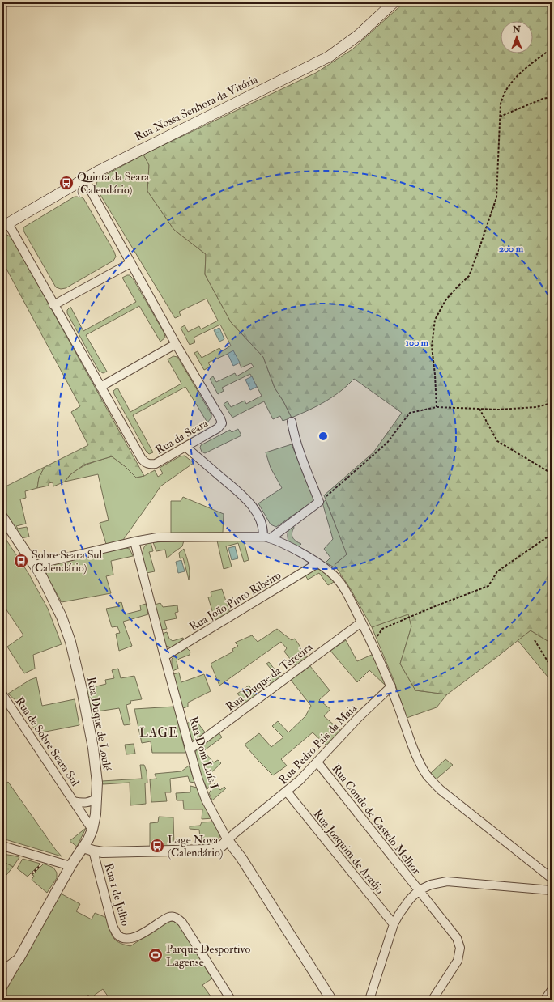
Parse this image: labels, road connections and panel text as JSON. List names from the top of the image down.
{
  "streets": {
    "main road": ["Rua Nossa Senhora da Vitória"],
    "street": [
      "Rua da Seara",
      "Rua João Pinto Ribeiro",
      "Rua Duque da Terceira",
      "Rua Duque de Loulé",
      "Rua de Sobre Seara Sul",
      "Rua Pedro Pais da Maia",
      "Rua Dom Luís I",
      "Rua Conde de Castelo Melhor",
      "Rua Joaquim de Araújo",
      "Rua 1 de Julho"
    ]
  },
  "crossings": [
    ["Rua Nossa Senhora da Vitória", "Rua da Seara"],
    ["Rua João Pinto Ribeiro", "Rua Dom Luís I"],
    ["Rua Duque da Terceira", "Rua Dom Luís I"],
    ["Rua Duque de Loulé", "Rua de Sobre Seara Sul"],
    ["Rua Pedro Pais da Maia", "Rua Dom Luís I"],
    ["Rua Pedro Pais da Maia", "Rua Conde de Castelo Melhor"],
    ["Rua Pedro Pais da Maia", "Rua Joaquim de Araújo"]
  ],
  "districts": ["LAGE"],
  "places": {
    "bus stop": ["Quinta da Seara (Calendário)", "Sobre Seara Sul (Calendário)", "Lage Nova (Calendário)"],
    "sports": ["Parque Desportivo Lagense"]
  },
  "north": "top",
  "rings": ["200 m", "100 m"]
}
